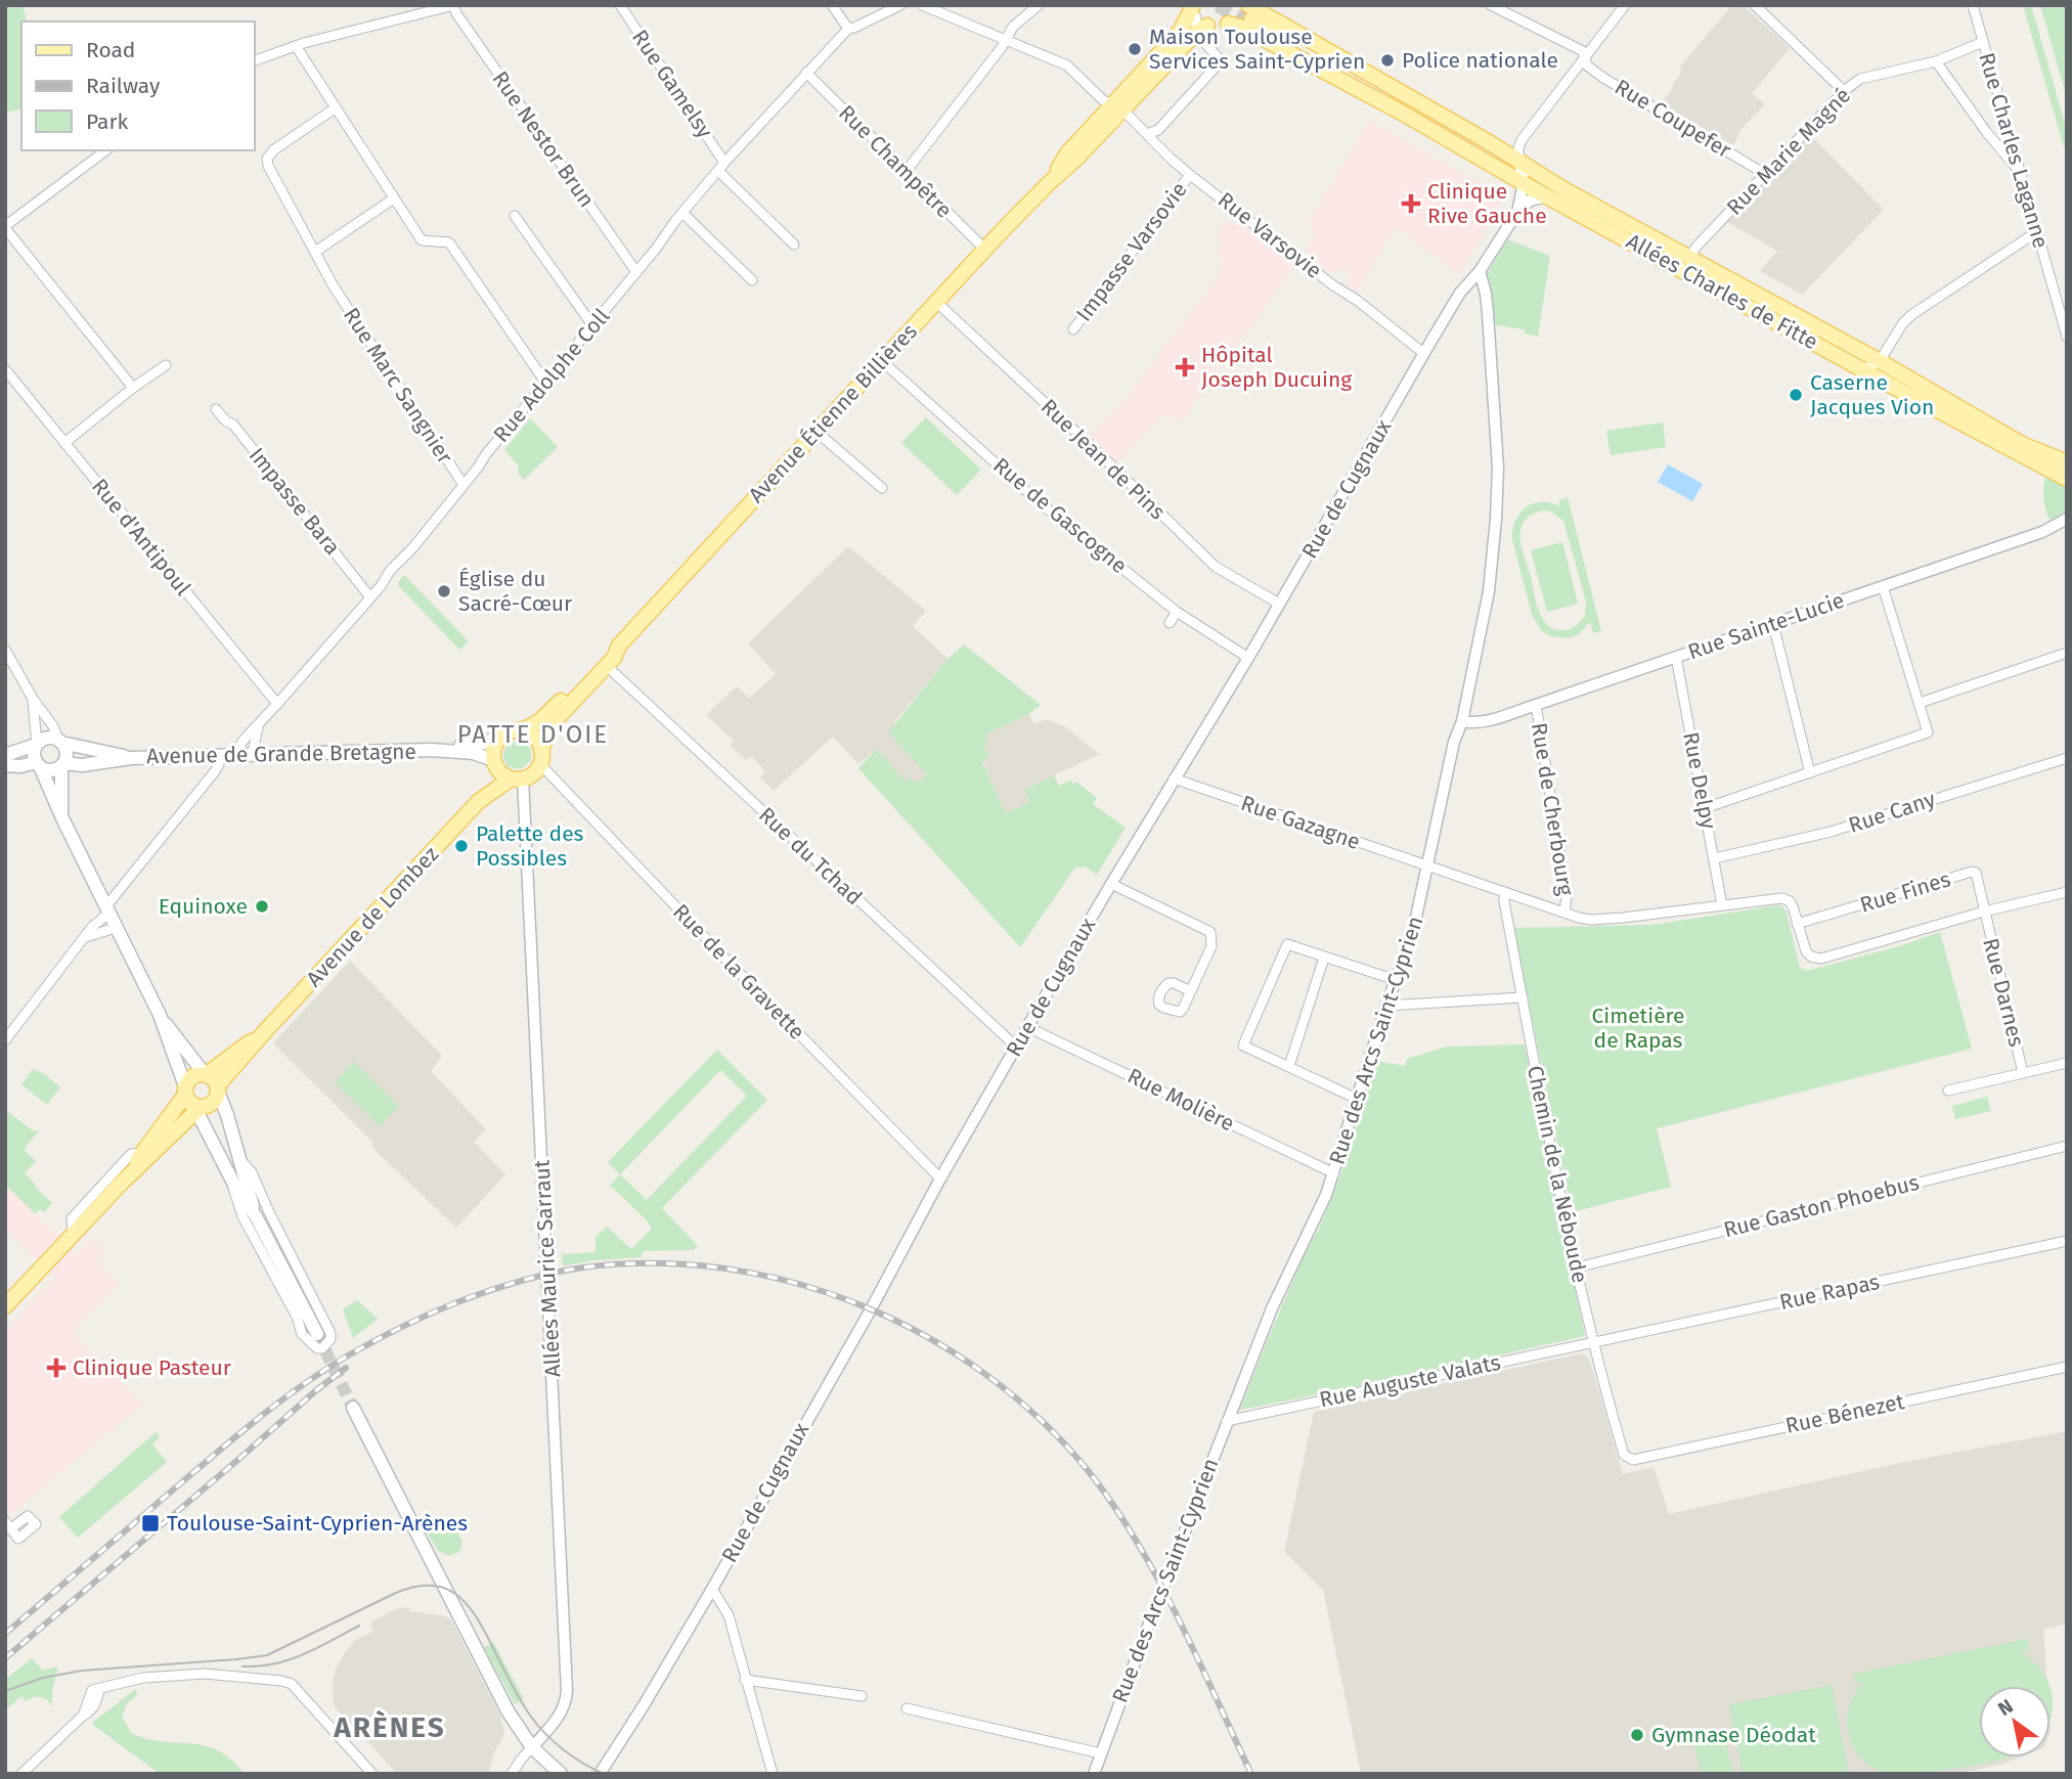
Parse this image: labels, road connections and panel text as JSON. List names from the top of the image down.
{
  "streets": {
    "main road": [
      "Allées Charles de Fitte",
      "Avenue Étienne Billières",
      "Avenue de Grande Bretagne",
      "Avenue de Lombez"
    ],
    "street": [
      "Rue Gamelsy",
      "Rue Coupefer",
      "Rue Nestor Brun",
      "Rue Charles Laganne",
      "Rue Marie Magné",
      "Rue Champêtre",
      "Rue Varsovie",
      "Impasse Varsovie",
      "Rue Adolphe Coll",
      "Rue Marc Sangnier",
      "Rue Jean de Pins",
      "Rue de Cugnaux",
      "Impasse Bara",
      "Rue de Gascogne",
      "Rue d'Antipoul",
      "Rue Sainte-Lucie",
      "Rue Delpy",
      "Rue de Cherbourg",
      "Rue Cany",
      "Rue Gazagne",
      "Rue du Tchad",
      "Rue Fines",
      "Rue de la Gravette",
      "Rue Darnes",
      "Rue des Arcs Saint-Cyprien",
      "Rue Molière",
      "Chemin de la Néboude",
      "Rue Gaston Phoebus",
      "Allées Maurice Sarraut",
      "Rue Rapas",
      "Rue Auguste Valats",
      "Rue Bénezet"
    ]
  },
  "crossings": [
    ["Rue Gamelsy", "Rue Adolphe Coll"],
    ["Rue Coupefer", "Rue Marie Magné"],
    ["Rue Nestor Brun", "Rue Adolphe Coll"],
    ["Rue Charles Laganne", "Rue Marie Magné"],
    ["Rue Marie Magné", "Allées Charles de Fitte"],
    ["Rue Champêtre", "Rue Adolphe Coll"],
    ["Rue Champêtre", "Avenue Étienne Billières"],
    ["Rue Varsovie", "Impasse Varsovie"],
    ["Rue Varsovie", "Avenue Étienne Billières"],
    ["Rue Varsovie", "Rue de Cugnaux"],
    ["Allées Charles de Fitte", "Rue de Cugnaux"],
    ["Rue Adolphe Coll", "Rue Marc Sangnier"],
    ["Rue Adolphe Coll", "Impasse Bara"],
    ["Rue Adolphe Coll", "Rue d'Antipoul"],
    ["Rue Adolphe Coll", "Avenue de Grande Bretagne"],
    ["Avenue Étienne Billières", "Rue Jean de Pins"],
    ["Avenue Étienne Billières", "Rue de Gascogne"],
    ["Avenue Étienne Billières", "Avenue de Grande Bretagne"],
    ["Avenue Étienne Billières", "Rue du Tchad"],
    ["Avenue Étienne Billières", "Avenue de Lombez"],
    ["Avenue Étienne Billières", "Rue de la Gravette"],
    ["Avenue Étienne Billières", "Allées Maurice Sarraut"],
    ["Rue Jean de Pins", "Rue de Cugnaux"],
    ["Rue de Cugnaux", "Rue de Gascogne"],
    ["Rue de Cugnaux", "Rue Gazagne"],
    ["Rue de Cugnaux", "Rue du Tchad"],
    ["Rue de Cugnaux", "Rue de la Gravette"],
    ["Rue de Cugnaux", "Rue des Arcs Saint-Cyprien"],
    ["Rue de Cugnaux", "Rue Molière"],
    ["Rue Sainte-Lucie", "Rue Delpy"],
    ["Rue Sainte-Lucie", "Rue de Cherbourg"],
    ["Rue Sainte-Lucie", "Rue des Arcs Saint-Cyprien"],
    ["Avenue de Grande Bretagne", "Avenue de Lombez"],
    ["Avenue de Grande Bretagne", "Rue de la Gravette"],
    ["Avenue de Grande Bretagne", "Allées Maurice Sarraut"],
    ["Rue Delpy", "Rue Cany"],
    ["Rue Delpy", "Rue Gazagne"],
    ["Rue de Cherbourg", "Rue Gazagne"],
    ["Rue Gazagne", "Rue Fines"],
    ["Rue Gazagne", "Rue des Arcs Saint-Cyprien"],
    ["Rue Gazagne", "Chemin de la Néboude"],
    ["Rue Fines", "Rue Darnes"],
    ["Avenue de Lombez", "Rue de la Gravette"],
    ["Avenue de Lombez", "Allées Maurice Sarraut"],
    ["Rue de la Gravette", "Allées Maurice Sarraut"],
    ["Rue des Arcs Saint-Cyprien", "Rue Molière"],
    ["Rue des Arcs Saint-Cyprien", "Rue Auguste Valats"],
    ["Chemin de la Néboude", "Rue Gaston Phoebus"],
    ["Chemin de la Néboude", "Rue Rapas"],
    ["Chemin de la Néboude", "Rue Auguste Valats"],
    ["Chemin de la Néboude", "Rue Bénezet"],
    ["Rue Rapas", "Rue Auguste Valats"]
  ],
  "districts": ["PATTE D'OIE", "ARÈNES"],
  "parks": ["Cimetière de Rapas"],
  "places": {
    "other": [
      "Maison Toulouse Services Saint-Cyprien",
      "Police nationale",
      "Caserne Jacques Vion",
      "Église du Sacré-Cœur",
      "Palette des Possibles",
      "Equinoxe",
      "Gymnase Déodat"
    ],
    "health": ["Clinique Rive Gauche", "Hôpital Joseph Ducuing", "Clinique Pasteur"],
    "transit": ["Toulouse-Saint-Cyprien-Arènes"]
  },
  "legend": ["Road", "Railway", "Park"],
  "north": "top left"
}
